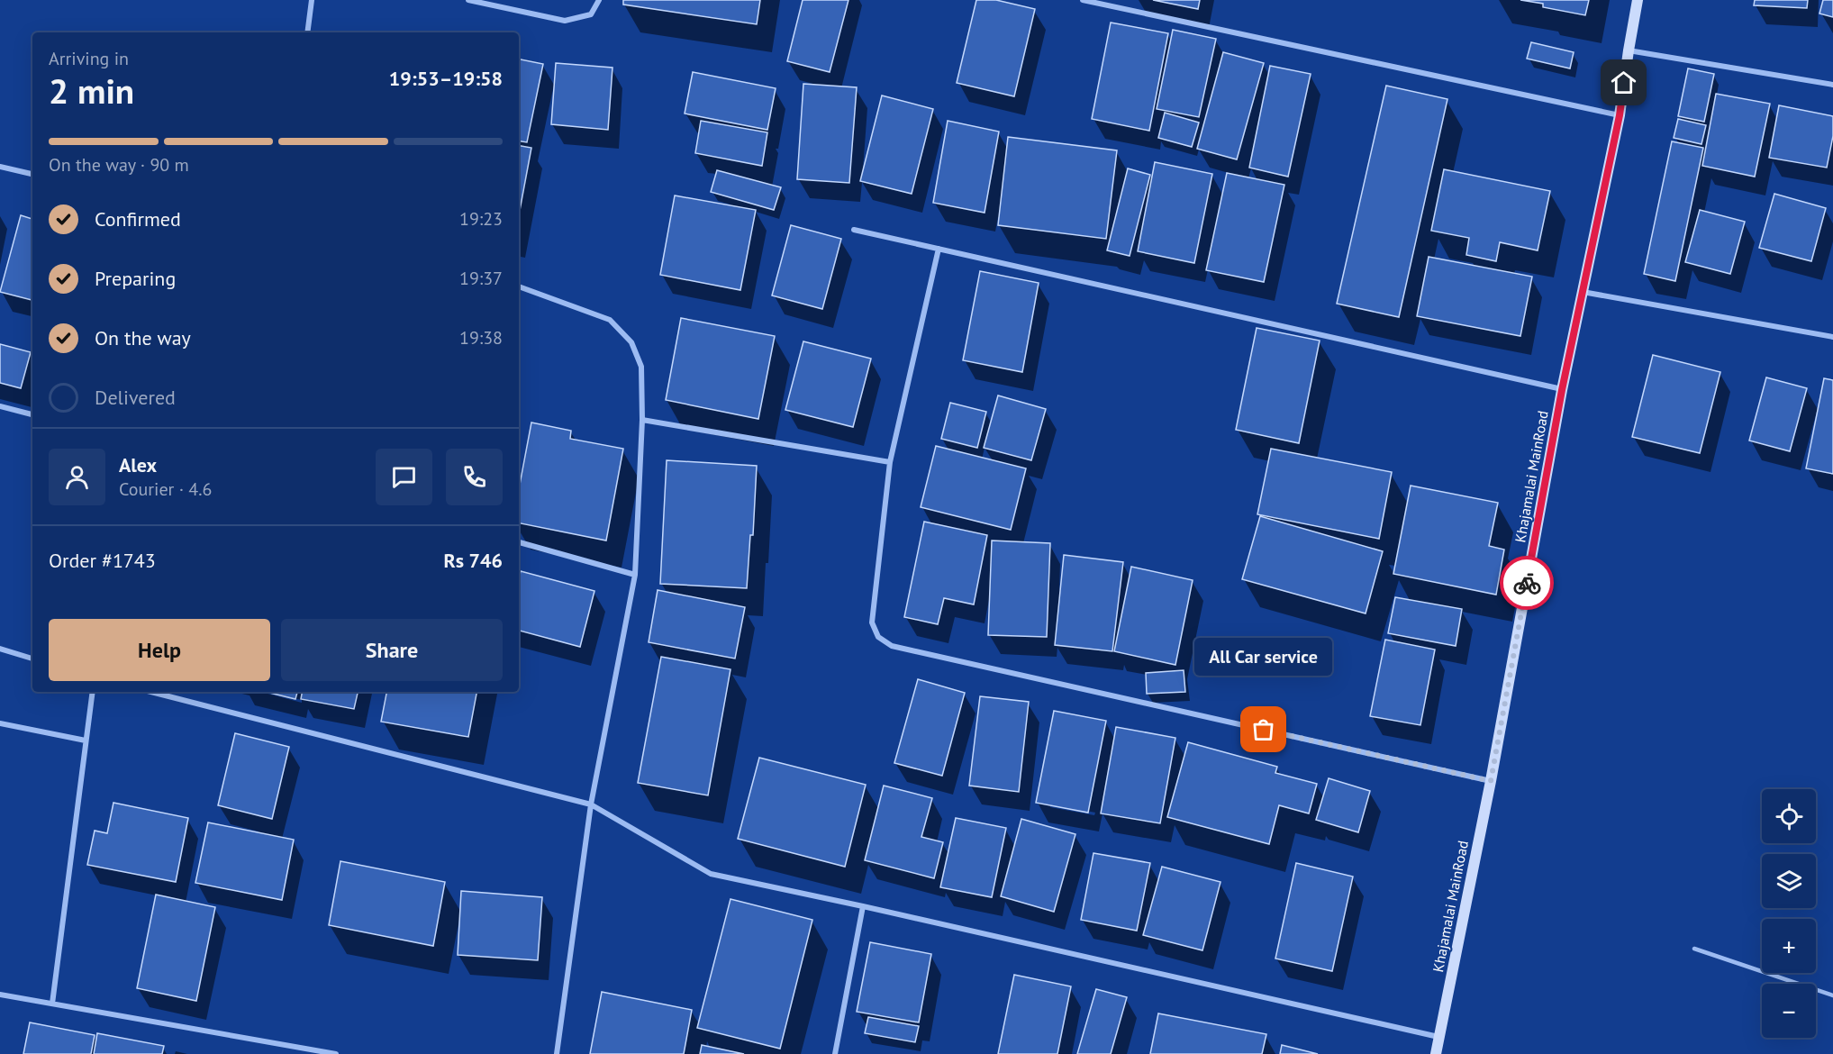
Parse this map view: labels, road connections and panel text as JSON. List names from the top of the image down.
{
  "streets": {
    "main road": ["Khajamalai MainRoad"]
  },
  "places": ["All Car service"],
  "page": {
    "heading": ["2 min", "Arriving in", "19:53–19:58"],
    "panel": [
      "Alex",
      "Courier · 4.6",
      "Order #1743",
      "Rs 746"
    ],
    "bar": "On the way · 90 m",
    "list": [
      ["Confirmed", "19:23"],
      ["Preparing", "19:37"],
      ["On the way", "19:38"],
      "Delivered"
    ],
    "buttons": ["Help", "Share"],
    "bubble": "All Car service",
    "map_buttons": ["+", "−"]
  }
}
